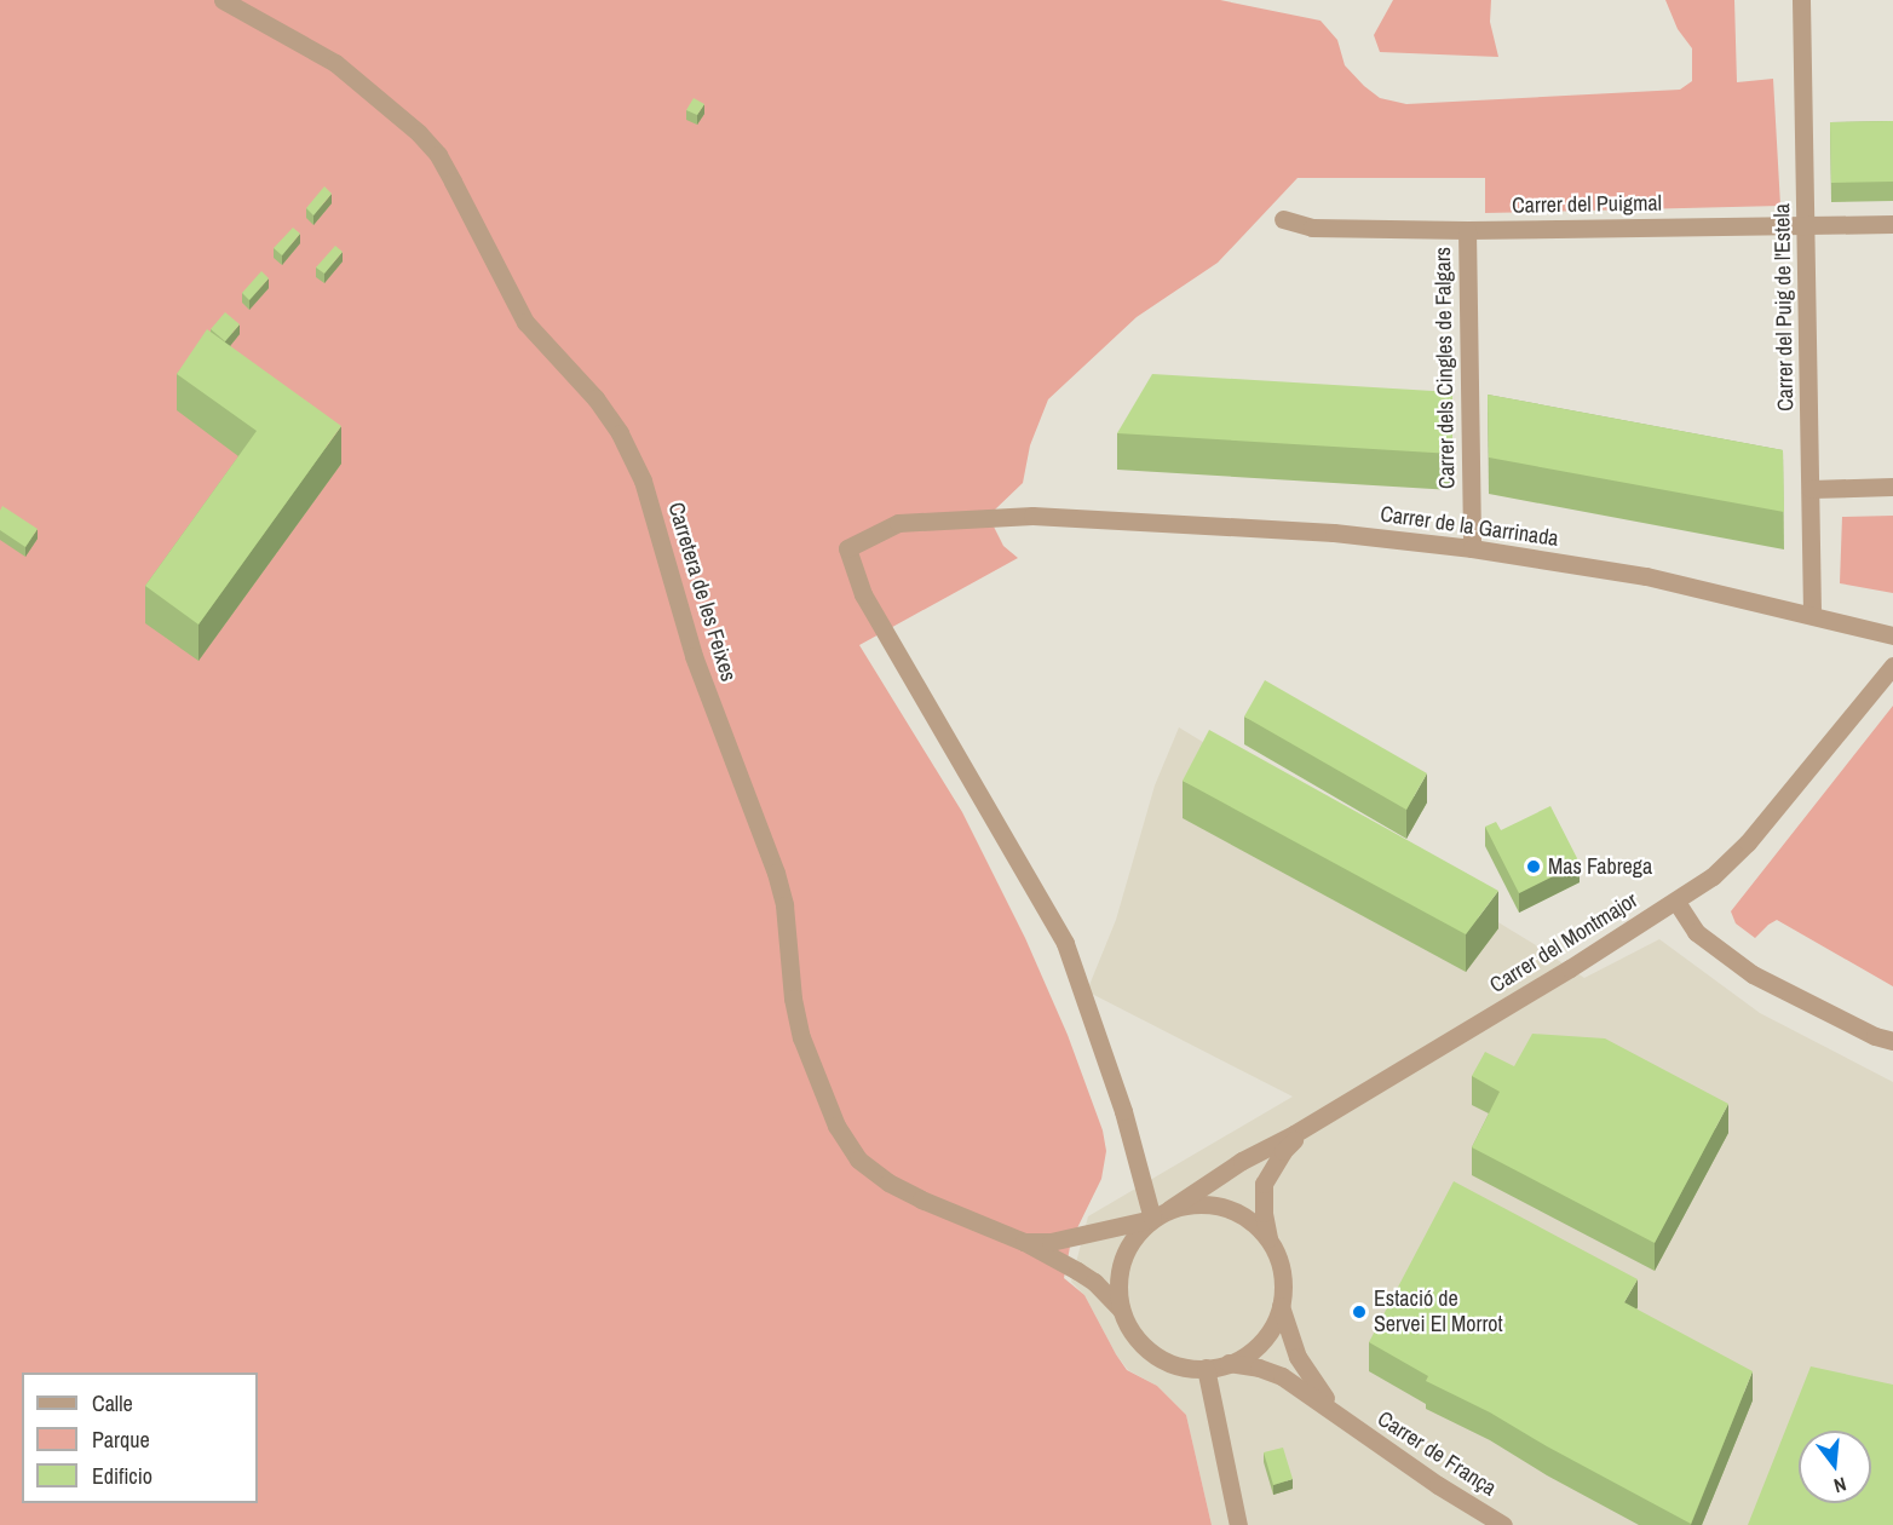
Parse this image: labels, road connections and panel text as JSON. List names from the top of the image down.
{
  "streets": {
    "street": [
      "Carrer del Puigmal",
      "Carrer del Puig de l'Estela",
      "Carrer dels Cingles de Falgars",
      "Carrer de la Garrinada",
      "Carretera de les Feixes",
      "Carrer del Montmajor",
      "Carrer de França"
    ]
  },
  "crossings": [
    ["Carrer del Puigmal", "Carrer del Puig de l'Estela"],
    ["Carrer del Puigmal", "Carrer dels Cingles de Falgars"],
    ["Carrer del Puig de l'Estela", "Carrer de la Garrinada"],
    ["Carrer dels Cingles de Falgars", "Carrer de la Garrinada"],
    ["Carrer de la Garrinada", "Carretera de les Feixes"],
    ["Carrer de la Garrinada", "Carrer del Montmajor"],
    ["Carrer de la Garrinada", "Carrer de França"],
    ["Carretera de les Feixes", "Carrer del Montmajor"],
    ["Carretera de les Feixes", "Carrer de França"],
    ["Carrer del Montmajor", "Carrer de França"]
  ],
  "places": ["Mas Fabrega", "Estació de Servei El Morrot"],
  "legend": ["Calle", "Parque", "Edificio"],
  "north": "bottom"
}
